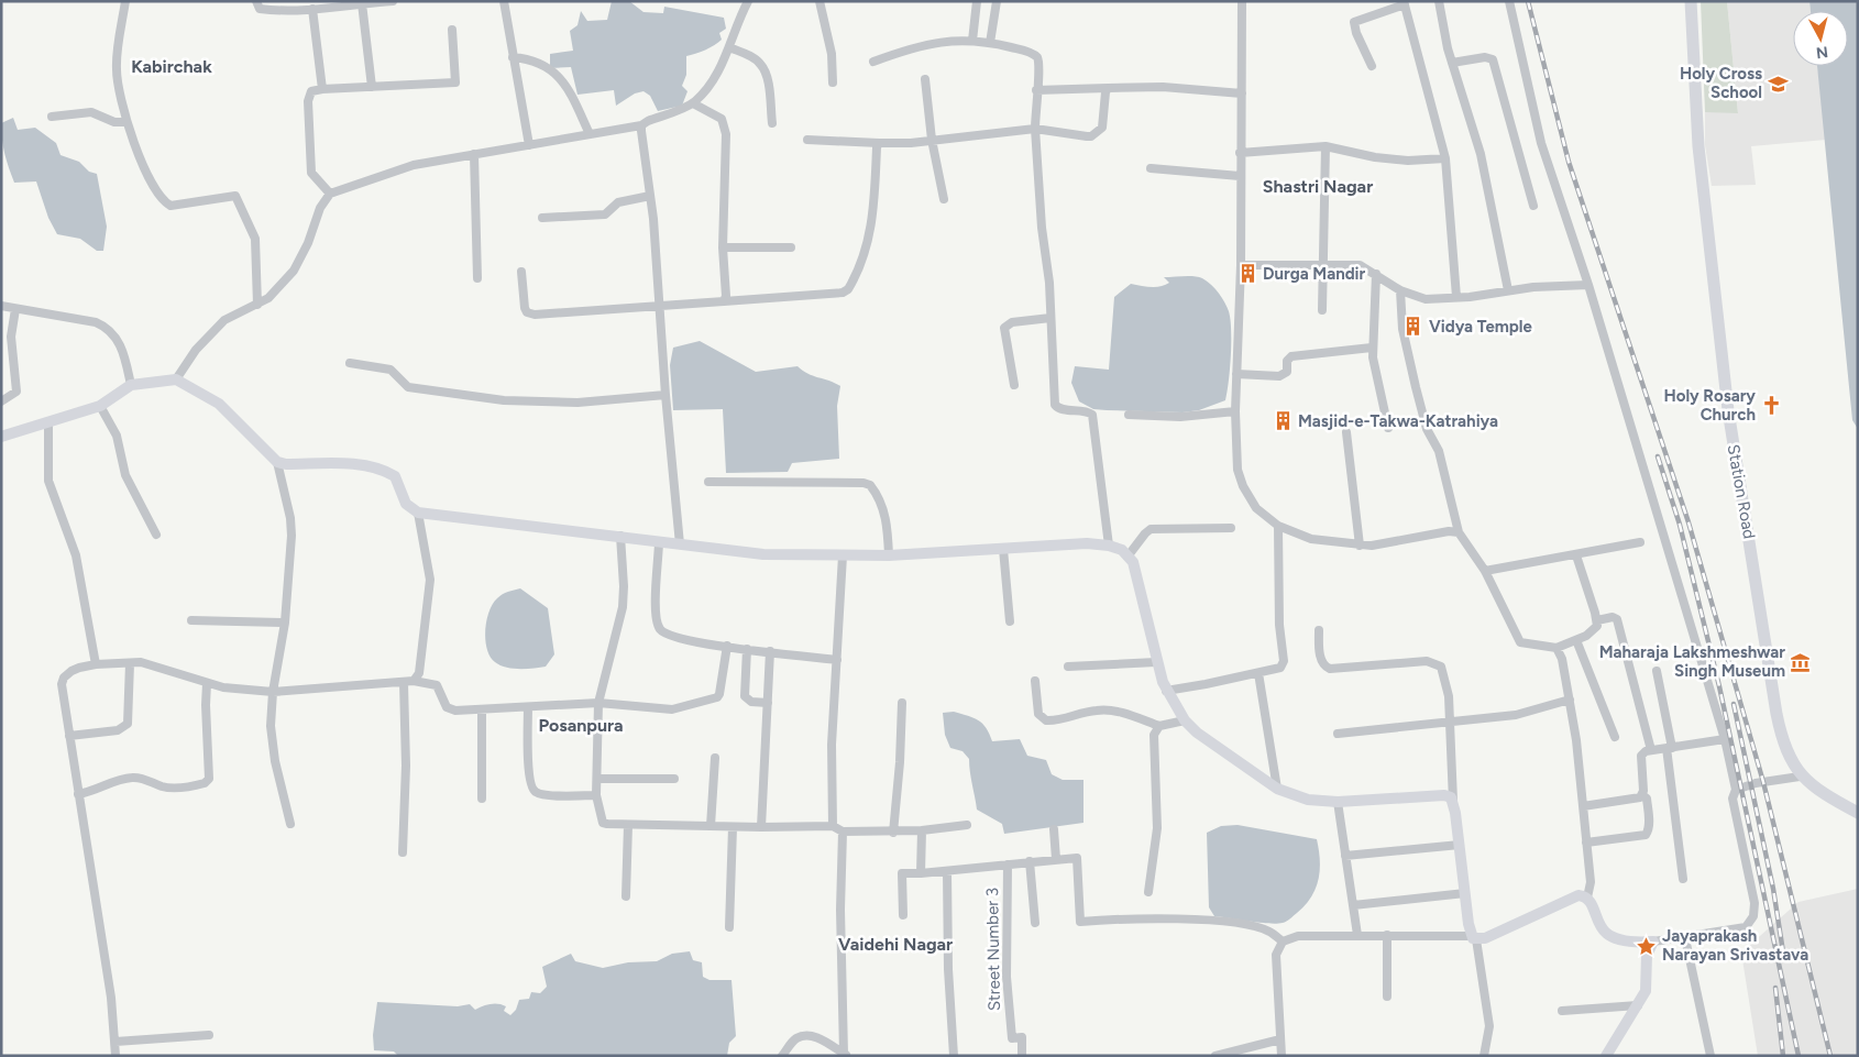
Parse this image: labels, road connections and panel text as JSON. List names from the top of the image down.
{
  "streets": {
    "main road": ["Station Road"],
    "street": ["Street Number 3"]
  },
  "districts": [
    "Kabirchak",
    "Shastri Nagar",
    "Posanpura",
    "Vaidehi Nagar"
  ],
  "places": {
    "school or university": ["Holy Cross School"],
    "building": ["Durga Mandir", "Vidya Temple", "Masjid-e-Takwa-Katrahiya"],
    "church": ["Holy Rosary Church"],
    "museum": ["Maharaja Lakshmeshwar Singh Museum"],
    "place": ["Jayaprakash Narayan Srivastava"]
  },
  "north": "bottom"
}
